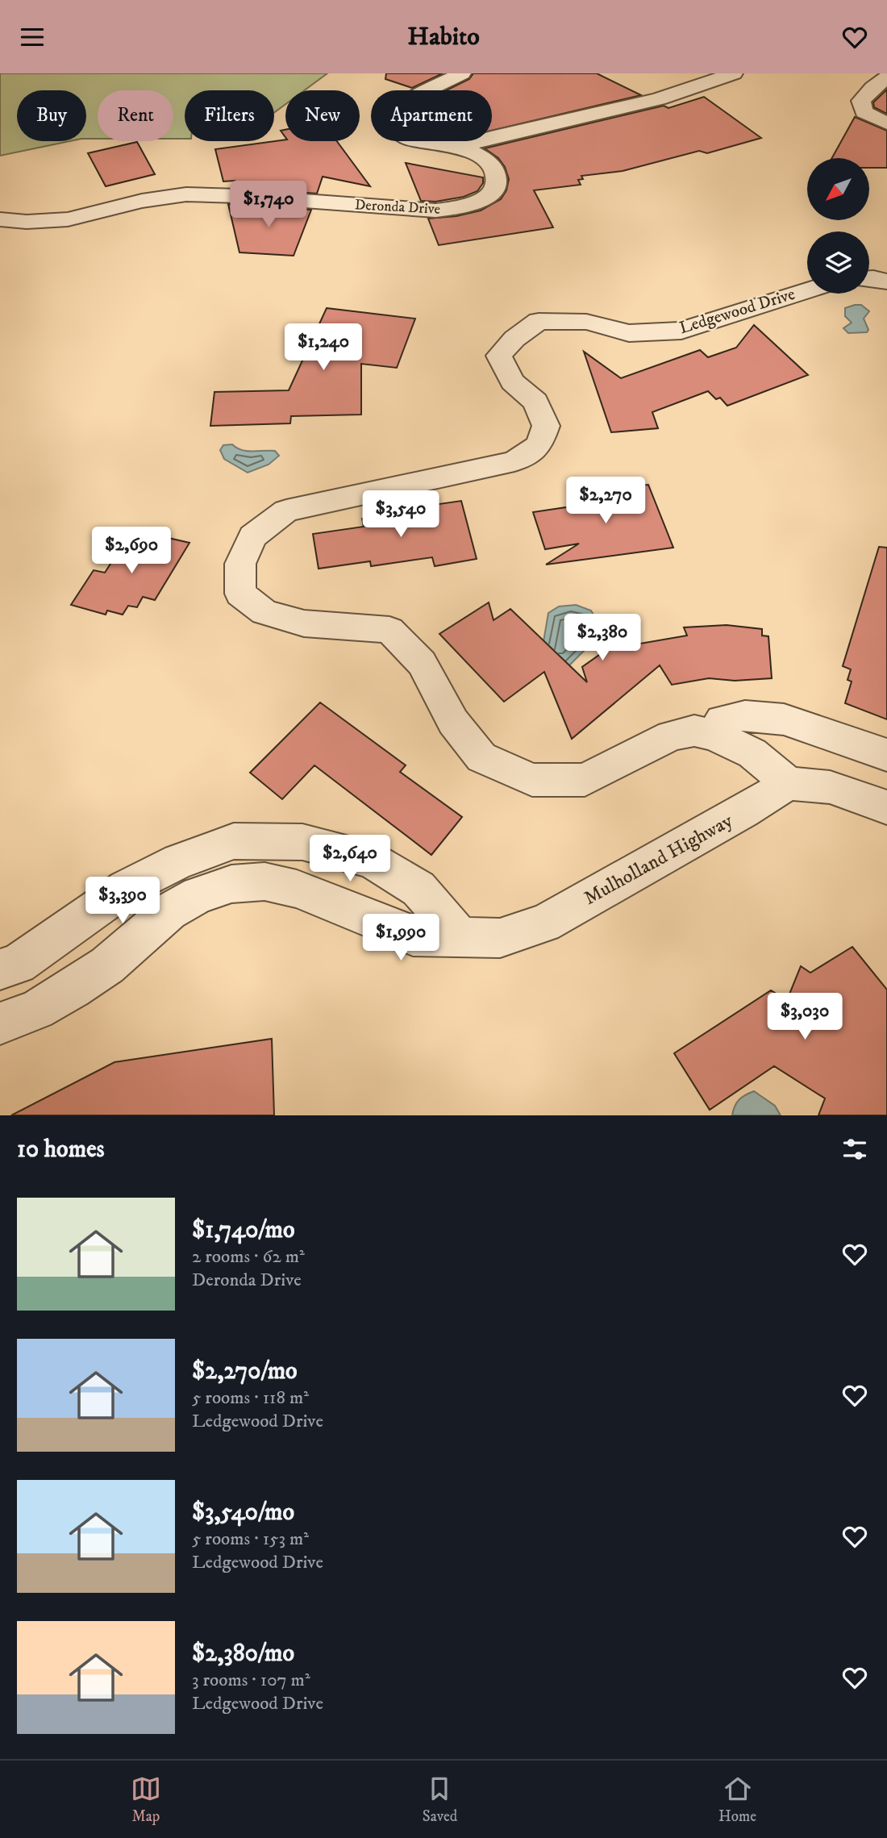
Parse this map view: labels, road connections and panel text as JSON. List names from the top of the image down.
{
  "streets": {
    "street": ["Deronda Drive", "Ledgewood Drive", "Mulholland Highway"]
  },
  "crossings": [
    ["Ledgewood Drive", "Mulholland Highway"]
  ],
  "north": "bottom left",
  "page": {
    "header": "Habito",
    "chip": [
      "Buy",
      "Rent",
      "Filters",
      "New",
      "Apartment"
    ],
    "price": [
      "$1,740",
      "$1,240",
      "$2,270",
      "$3,540",
      "$2,690",
      "$2,380",
      "$2,640",
      "$3,390",
      "$1,990",
      "$3,030"
    ],
    "heading": "10 homes",
    "list": [
      {
        "name": "$1,740/mo",
        "note": "2 rooms · 62 m² · Deronda Drive"
      },
      {
        "name": "$2,270/mo",
        "note": "5 rooms · 118 m² · Ledgewood Drive"
      },
      {
        "name": "$3,540/mo",
        "note": "5 rooms · 153 m² · Ledgewood Drive"
      },
      {
        "name": "$2,380/mo",
        "note": "3 rooms · 107 m² · Ledgewood Drive"
      }
    ],
    "tabs": ["Map", "Saved", "Home"]
  }
}
